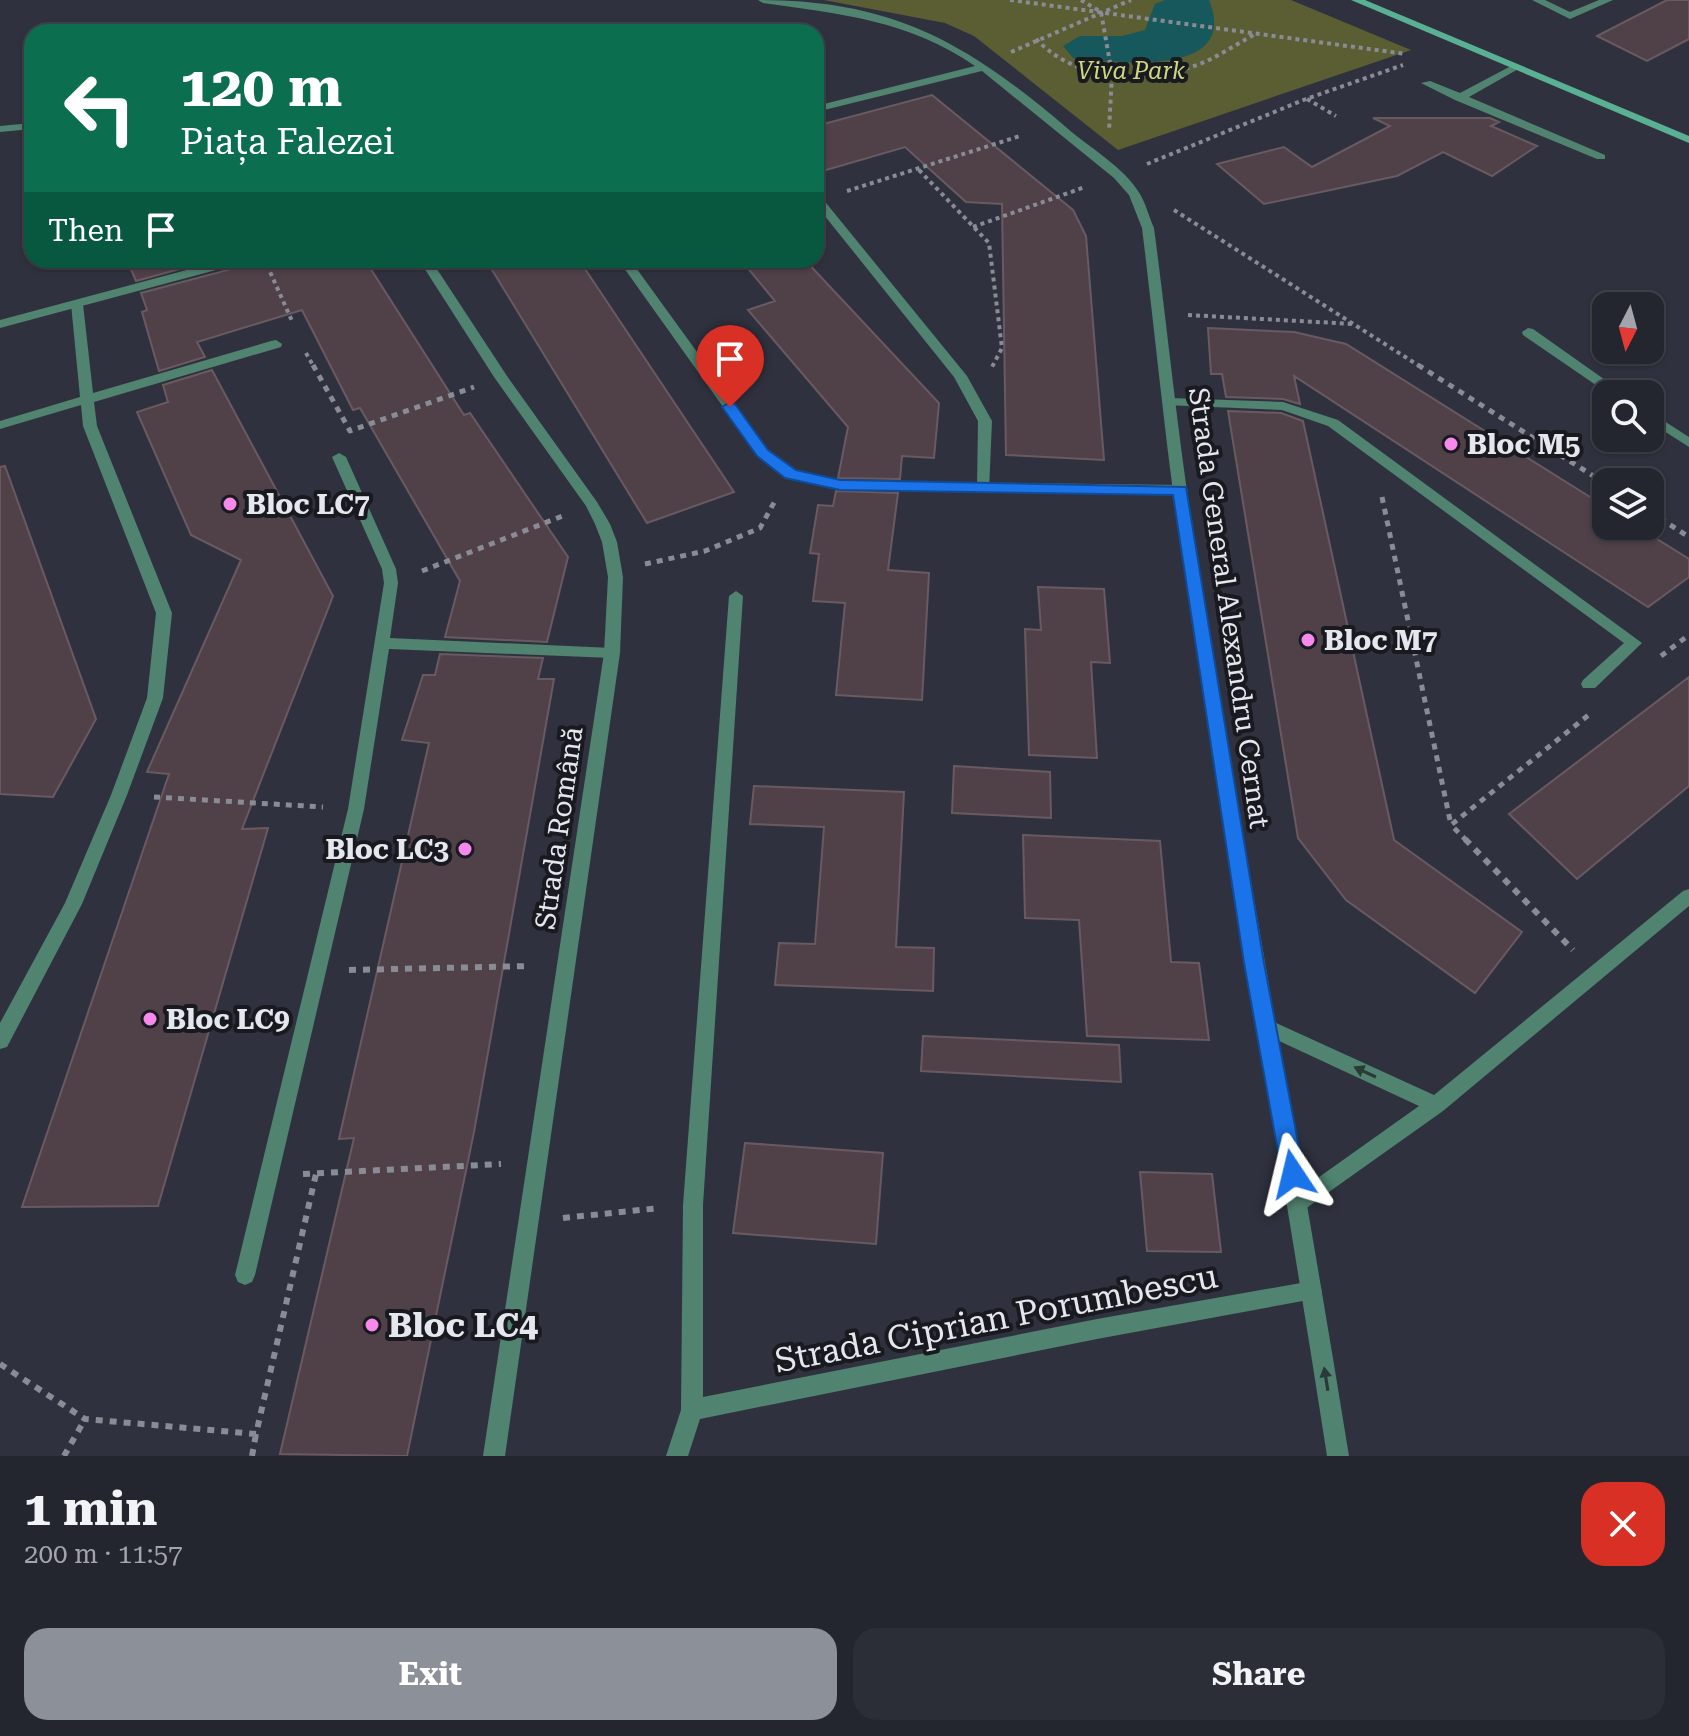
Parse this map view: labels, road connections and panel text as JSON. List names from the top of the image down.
{
  "streets": {
    "street": ["Strada General Alexandru Cernat", "Strada Română", "Strada Ciprian Porumbescu"]
  },
  "crossings": [
    ["Strada General Alexandru Cernat", "Strada Ciprian Porumbescu"]
  ],
  "parks": ["Viva Park"],
  "places": [
    "Bloc M5",
    "Bloc LC7",
    "Bloc M7",
    "Bloc LC3",
    "Bloc LC9",
    "Bloc LC4"
  ],
  "north": "bottom",
  "page": {
    "turn": ["120 m", "Piața Falezei"],
    "then": "Then",
    "heading": ["1 min", "200 m · 11:57"],
    "buttons": ["Exit", "Share"]
  }
}
